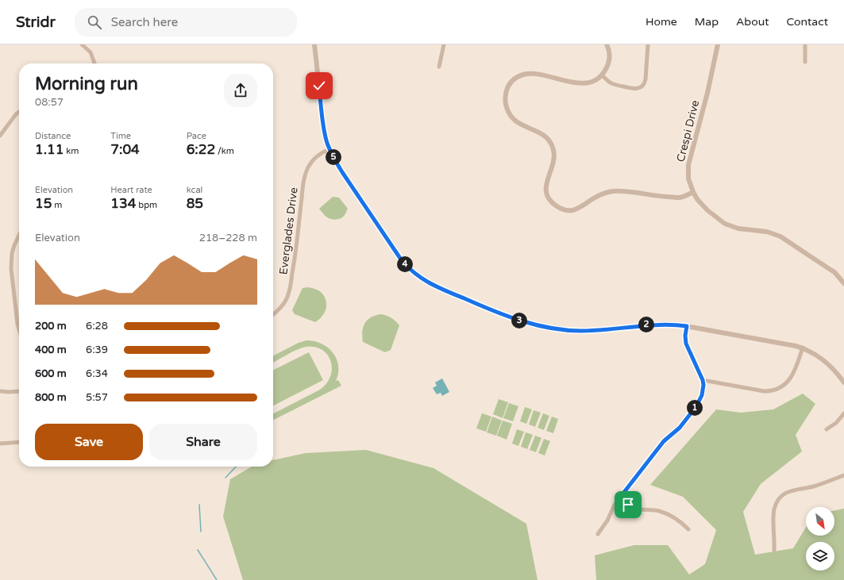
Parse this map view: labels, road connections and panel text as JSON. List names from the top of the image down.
{
  "streets": {
    "street": ["Crespi Drive", "Everglades Drive"]
  },
  "north": "bottom right",
  "page": {
    "header": "Stridr",
    "search": "Search here",
    "nav": [
      "Home",
      "Map",
      "About",
      "Contact"
    ],
    "heading": ["Morning run", "08:57"],
    "stats": [
      ["Distance", "1.11 km"],
      ["Time", "7:04"],
      ["Pace", "6:22 /km"],
      ["Elevation", "15 m"],
      ["Heart rate", "134 bpm"],
      ["kcal", "85"]
    ],
    "pins": [
      "5",
      "4",
      "3",
      "2",
      "1"
    ],
    "chart": ["Elevation", "218–228 m"],
    "list": [
      {
        "name": "200 m",
        "note": "6:28"
      },
      {
        "name": "400 m",
        "note": "6:39"
      },
      {
        "name": "600 m",
        "note": "6:34"
      },
      {
        "name": "800 m",
        "note": "5:57"
      }
    ],
    "buttons": ["Save", "Share"]
  }
}
